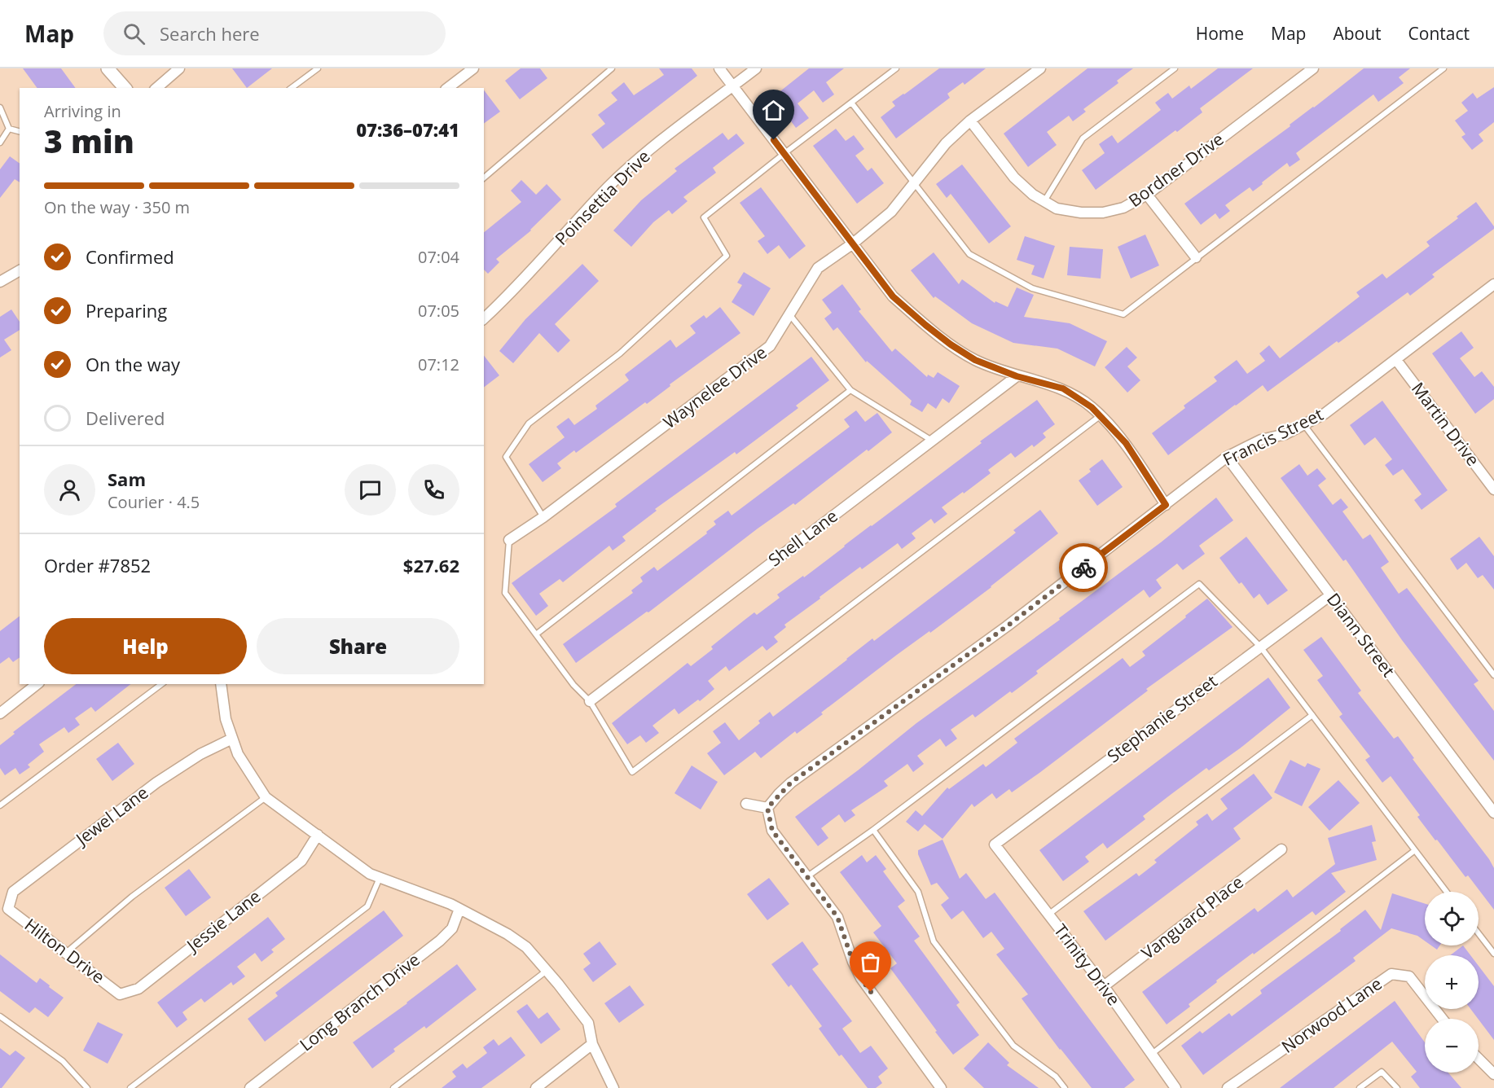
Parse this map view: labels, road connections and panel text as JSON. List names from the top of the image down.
{
  "streets": {
    "street": [
      "Bordner Drive",
      "Poinsettia Drive",
      "Waynelee Drive",
      "Martin Drive",
      "Francis Street",
      "Shell Lane",
      "Diann Street",
      "Stephanie Street",
      "Jewel Lane",
      "Vanguard Place",
      "Jessie Lane",
      "Hilton Drive",
      "Trinity Drive",
      "Long Branch Drive",
      "Norwood Lane"
    ]
  },
  "crossings": [
    ["Bordner Drive", "Waynelee Drive"],
    ["Martin Drive", "Francis Street"],
    ["Francis Street", "Diann Street"],
    ["Diann Street", "Stephanie Street"],
    ["Stephanie Street", "Trinity Drive"],
    ["Jewel Lane", "Hilton Drive"],
    ["Vanguard Place", "Trinity Drive"],
    ["Jessie Lane", "Hilton Drive"]
  ],
  "page": {
    "header": "Map",
    "search": "Search here",
    "nav": [
      "Home",
      "Map",
      "About",
      "Contact"
    ],
    "heading": ["3 min", "Arriving in", "07:36–07:41"],
    "panel": [
      "Sam",
      "Courier · 4.5",
      "Order #7852",
      "$27.62"
    ],
    "bar": "On the way · 350 m",
    "list": [
      ["Confirmed", "07:04"],
      ["Preparing", "07:05"],
      ["On the way", "07:12"],
      "Delivered"
    ],
    "buttons": ["Help", "Share"],
    "map_buttons": ["+", "−"]
  }
}
